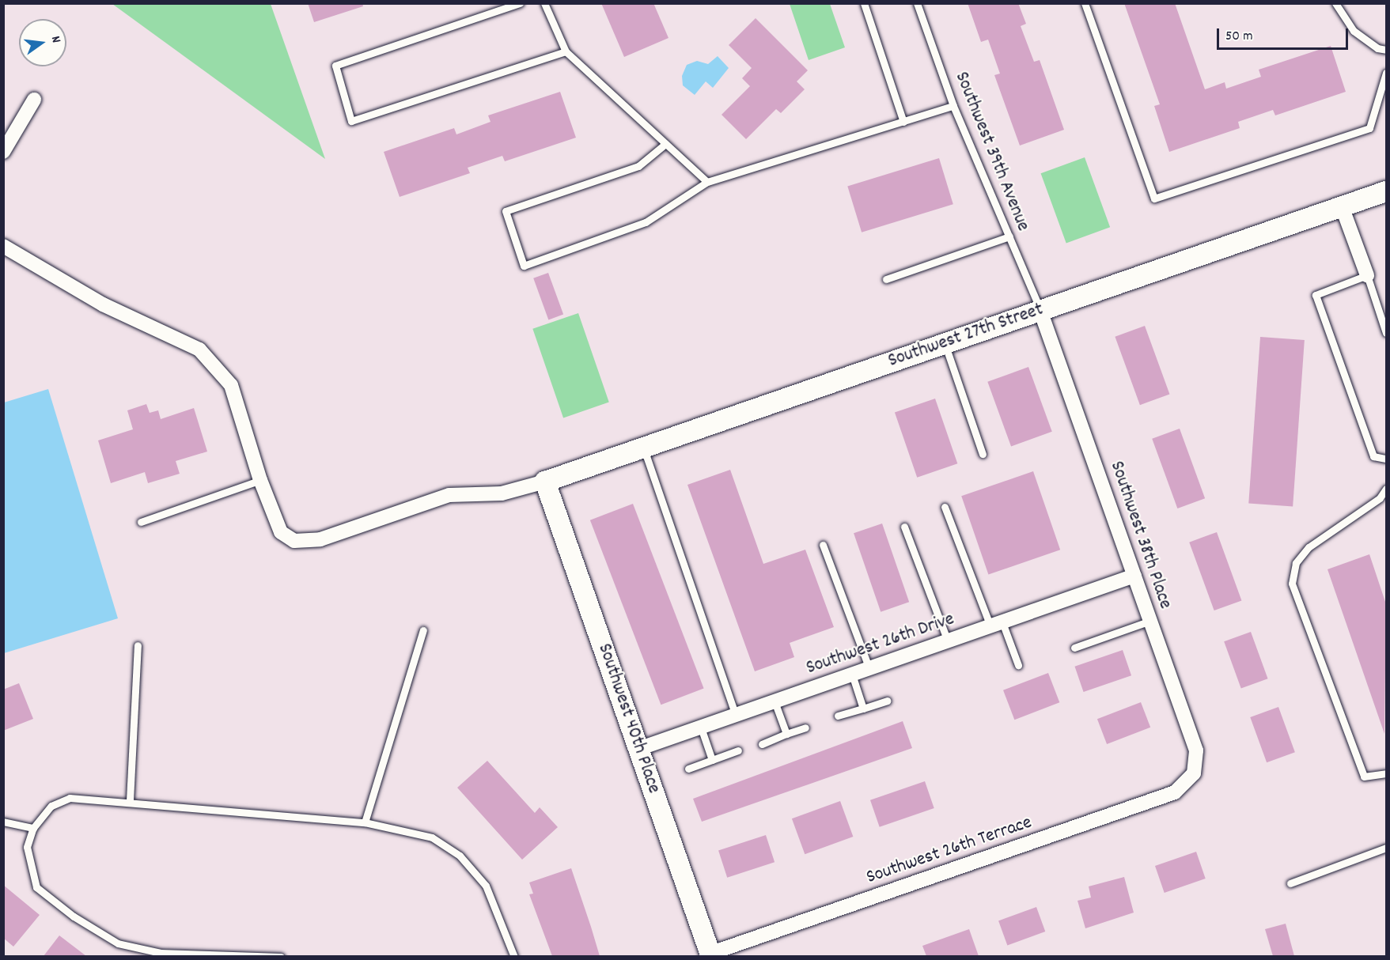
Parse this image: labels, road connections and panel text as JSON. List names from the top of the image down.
{
  "streets": {
    "street": [
      "Southwest 27th Street",
      "Southwest 38th Place",
      "Southwest 26th Drive",
      "Southwest 40th Place",
      "Southwest 26th Terrace"
    ],
    "lane": ["Southwest 39th Avenue"]
  },
  "crossings": [
    ["Southwest 39th Avenue", "Southwest 27th Street"],
    ["Southwest 39th Avenue", "Southwest 38th Place"],
    ["Southwest 27th Street", "Southwest 38th Place"],
    ["Southwest 27th Street", "Southwest 40th Place"],
    ["Southwest 38th Place", "Southwest 26th Drive"],
    ["Southwest 38th Place", "Southwest 26th Terrace"],
    ["Southwest 26th Drive", "Southwest 40th Place"],
    ["Southwest 40th Place", "Southwest 26th Terrace"]
  ],
  "scale_bar": "50 m",
  "north": "right"
}
